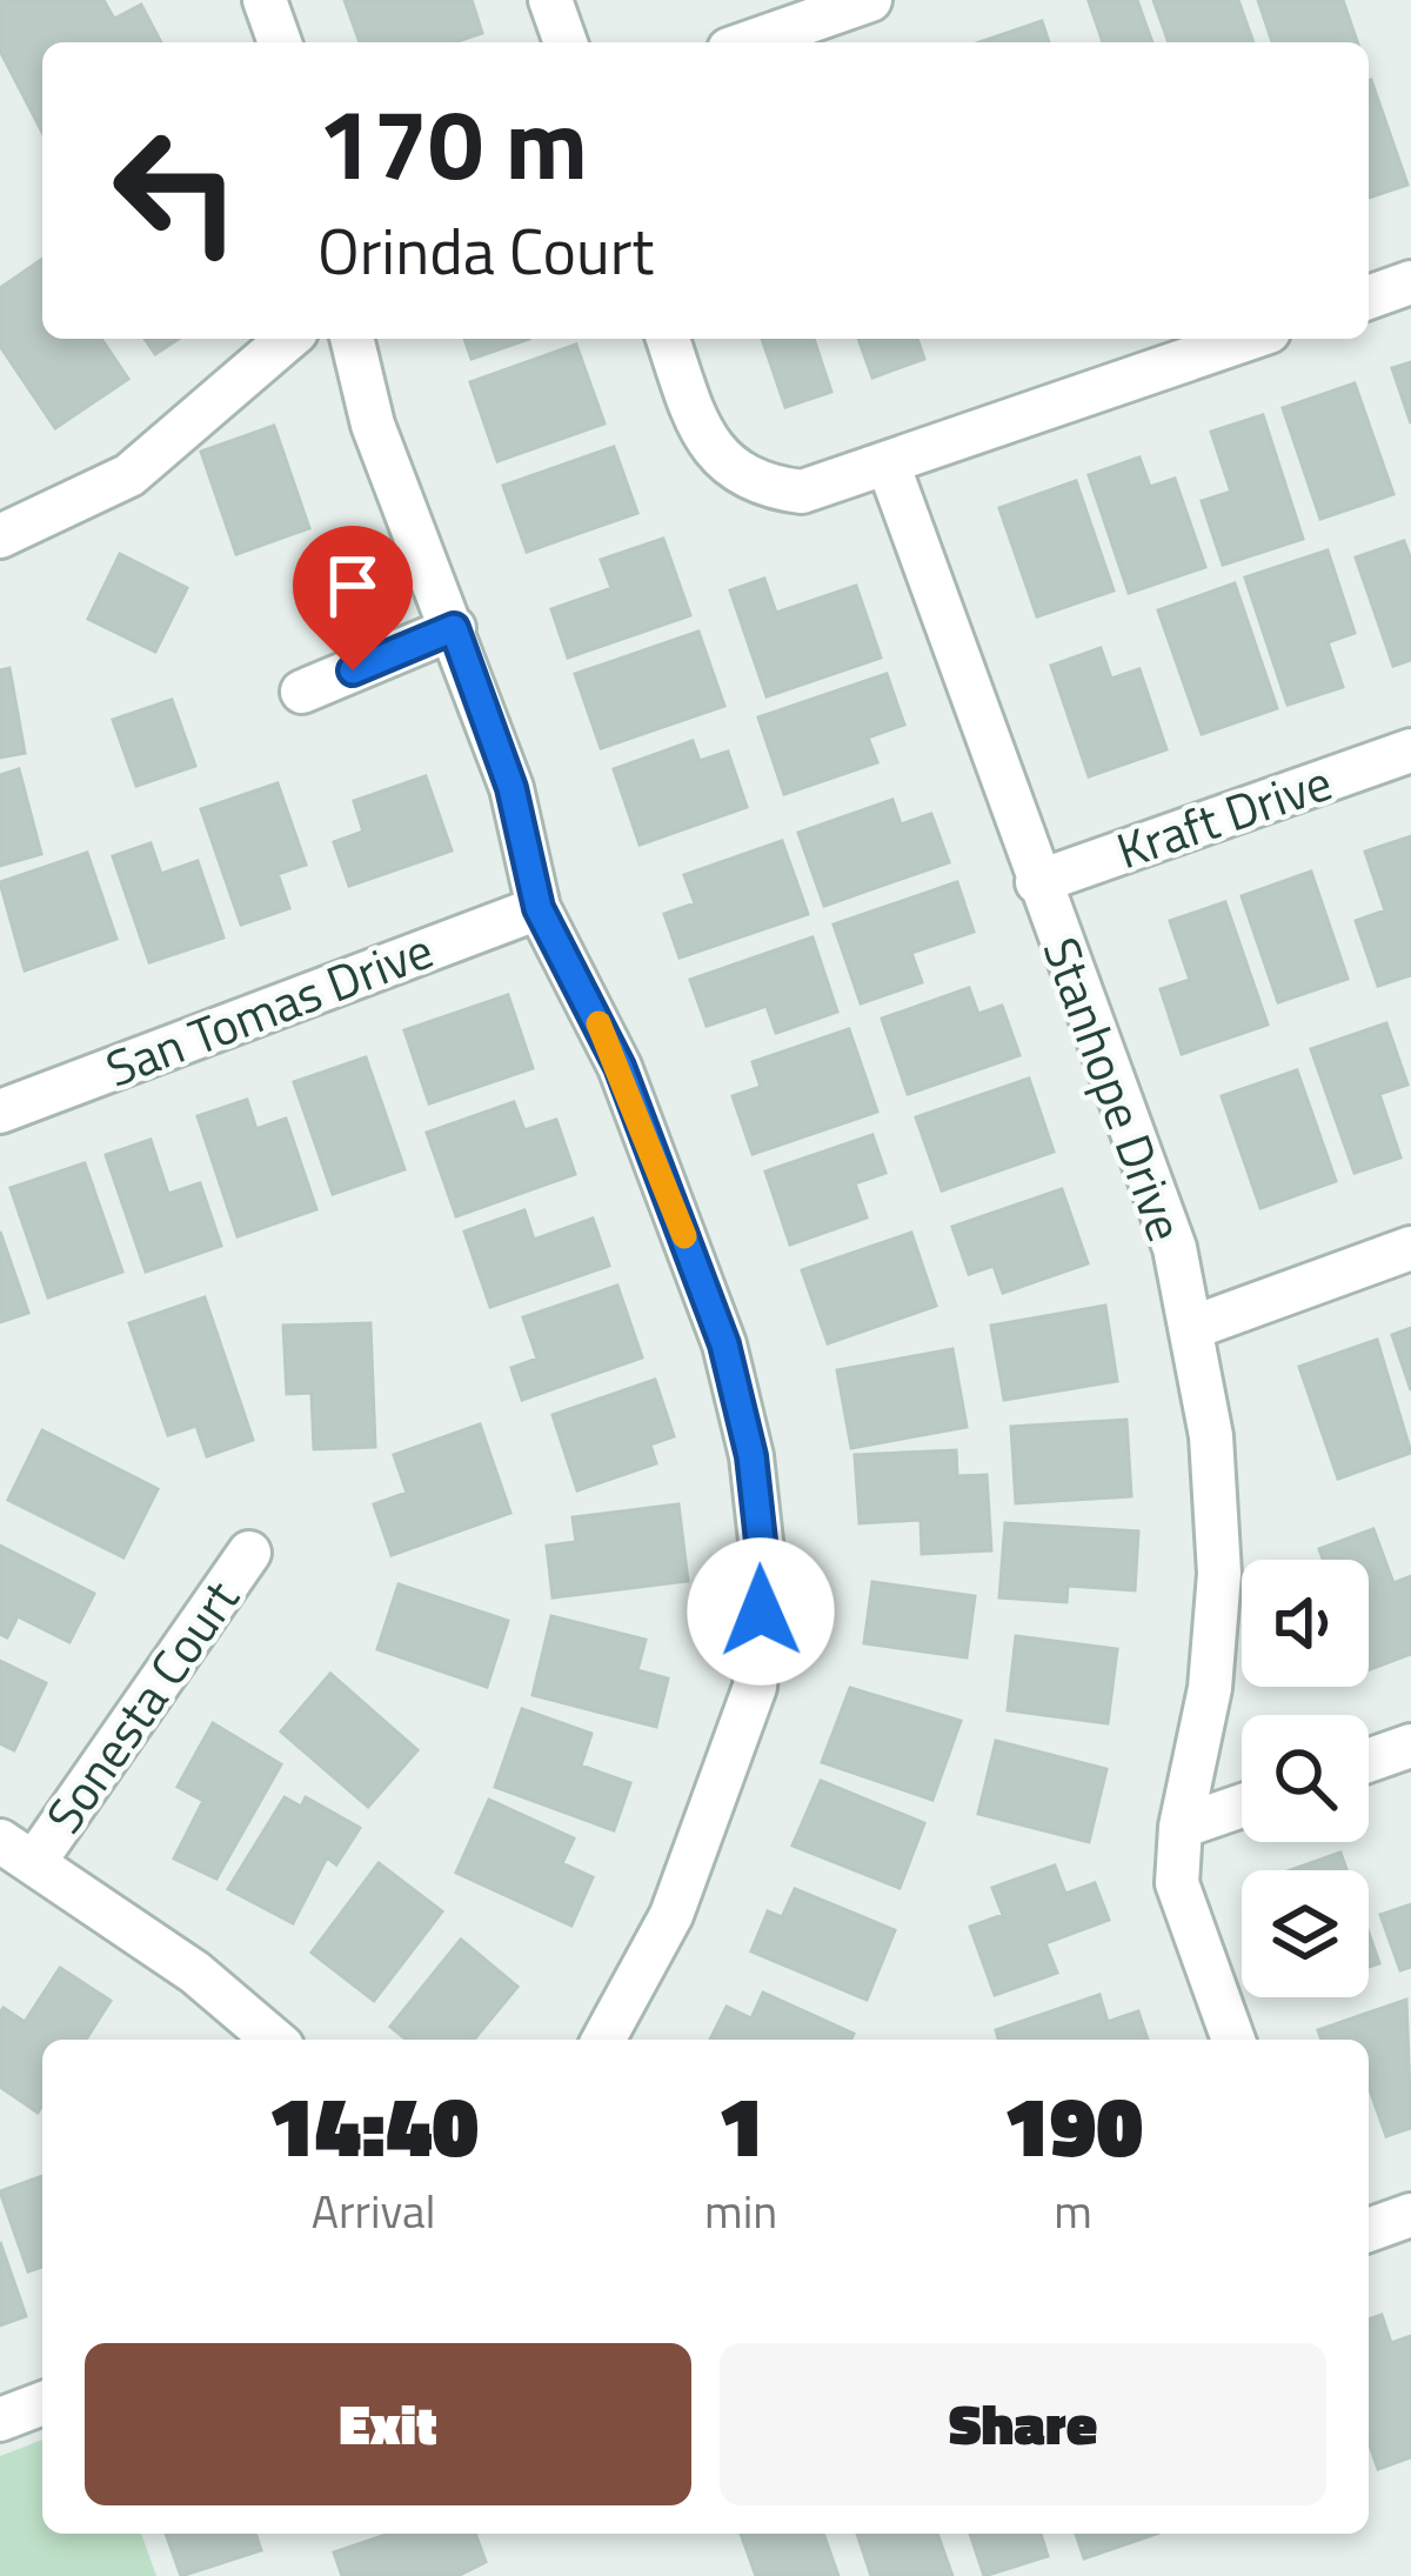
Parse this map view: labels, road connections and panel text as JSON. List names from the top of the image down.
{
  "streets": {
    "street": [
      "Kraft Drive",
      "San Tomas Drive",
      "Stanhope Drive",
      "Sonesta Court"
    ]
  },
  "crossings": [
    ["Kraft Drive", "Stanhope Drive"]
  ],
  "page": {
    "turn": ["170 m", "Orinda Court"],
    "eta": [
      "14:40",
      "Arrival",
      "1",
      "min",
      "190",
      "m"
    ],
    "buttons": ["Exit", "Share"]
  }
}
